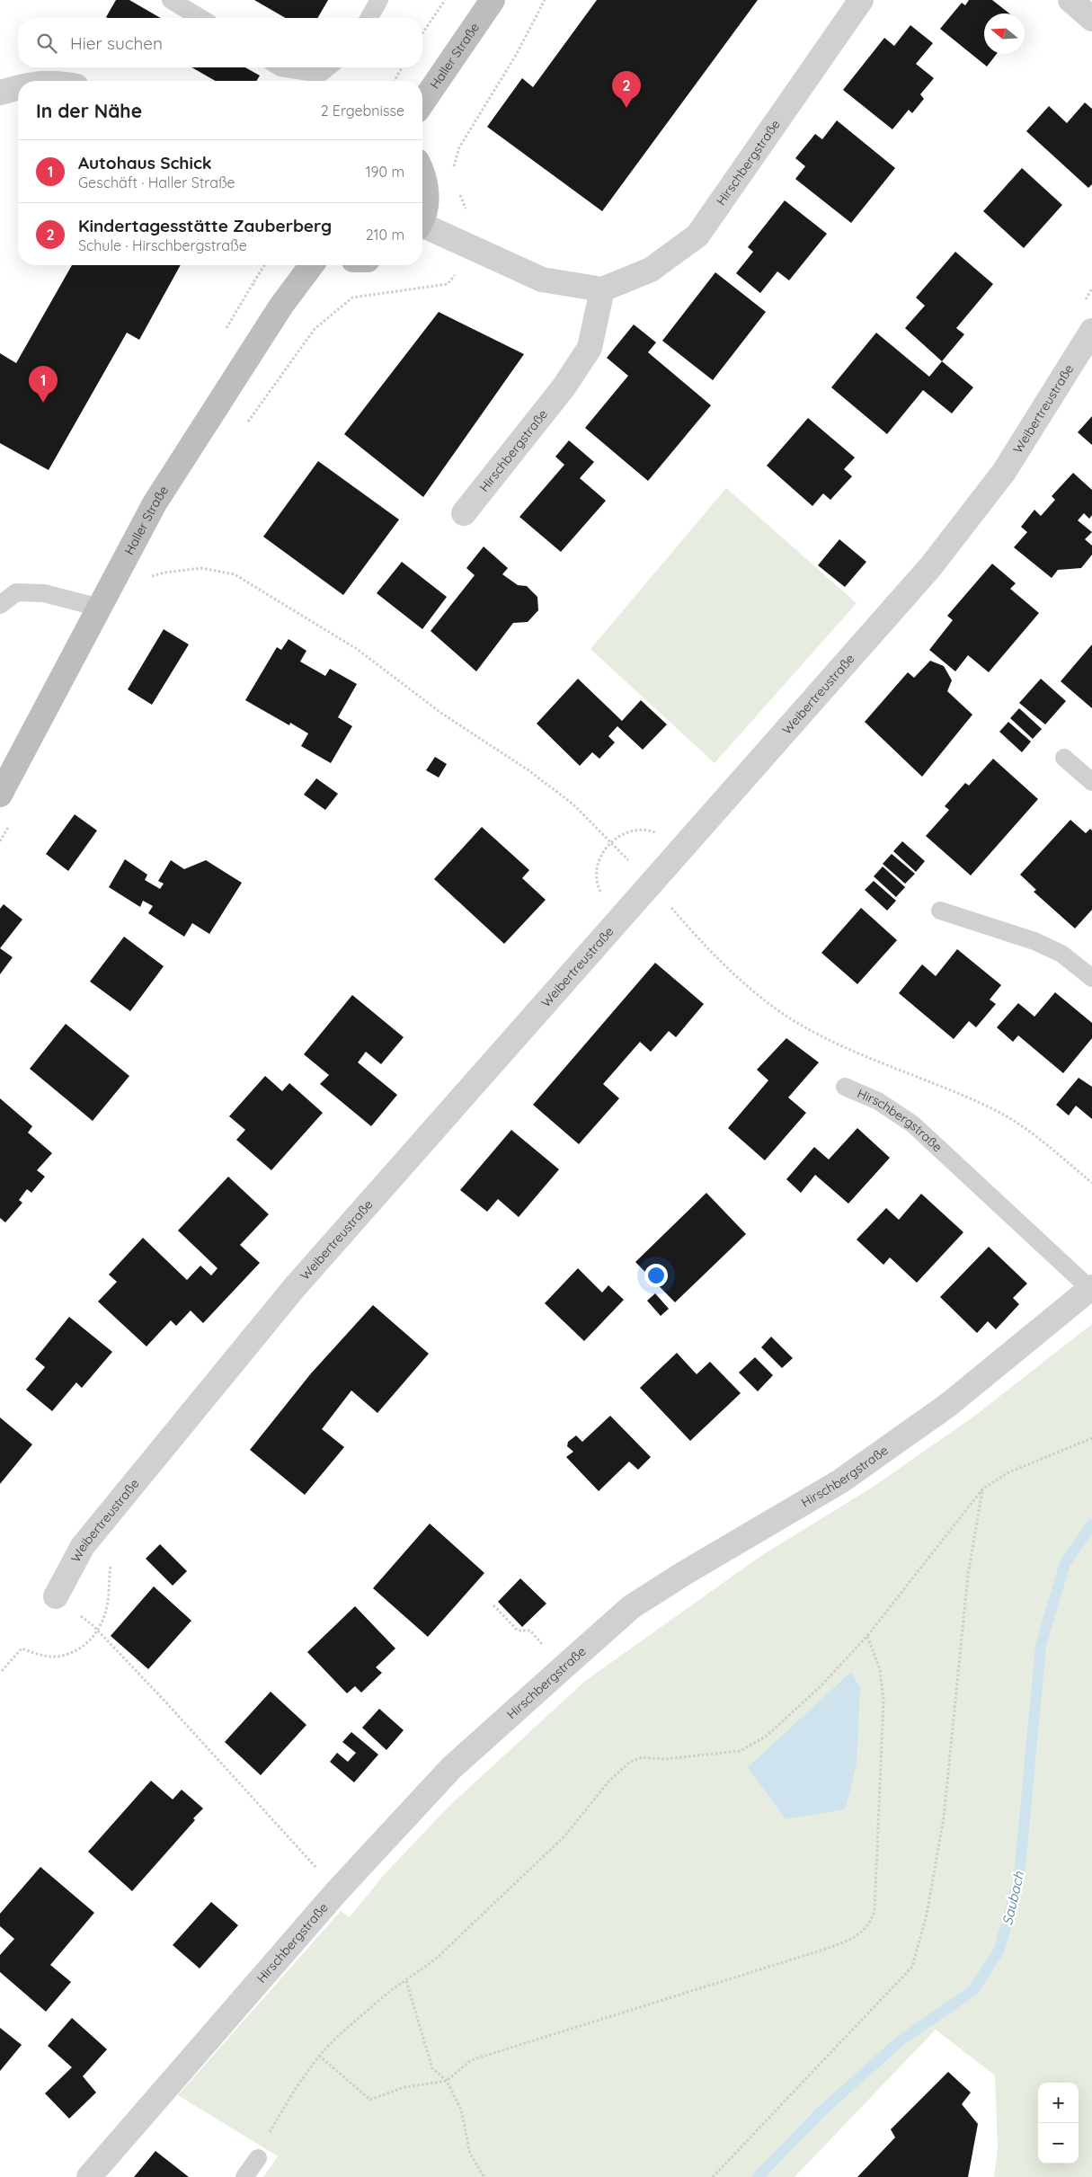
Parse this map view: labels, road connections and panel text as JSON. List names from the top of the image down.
{
  "streets": {
    "street": ["Haller Straße", "Hirschbergstraße", "Weibertreustraße"]
  },
  "water": ["Saubach"],
  "north": "left",
  "page": {
    "search": "Hier suchen",
    "pins": ["2", "1"],
    "heading": ["In der Nähe", "2 Ergebnisse"],
    "list": [
      {
        "mark": "1",
        "name": "Autohaus Schick",
        "note": "Geschäft · Haller Straße",
        "value": "190 m"
      },
      {
        "mark": "2",
        "name": "Kindertagesstätte Zauberberg",
        "note": "Schule · Hirschbergstraße",
        "value": "210 m"
      }
    ],
    "map_buttons": ["+", "−"]
  }
}
